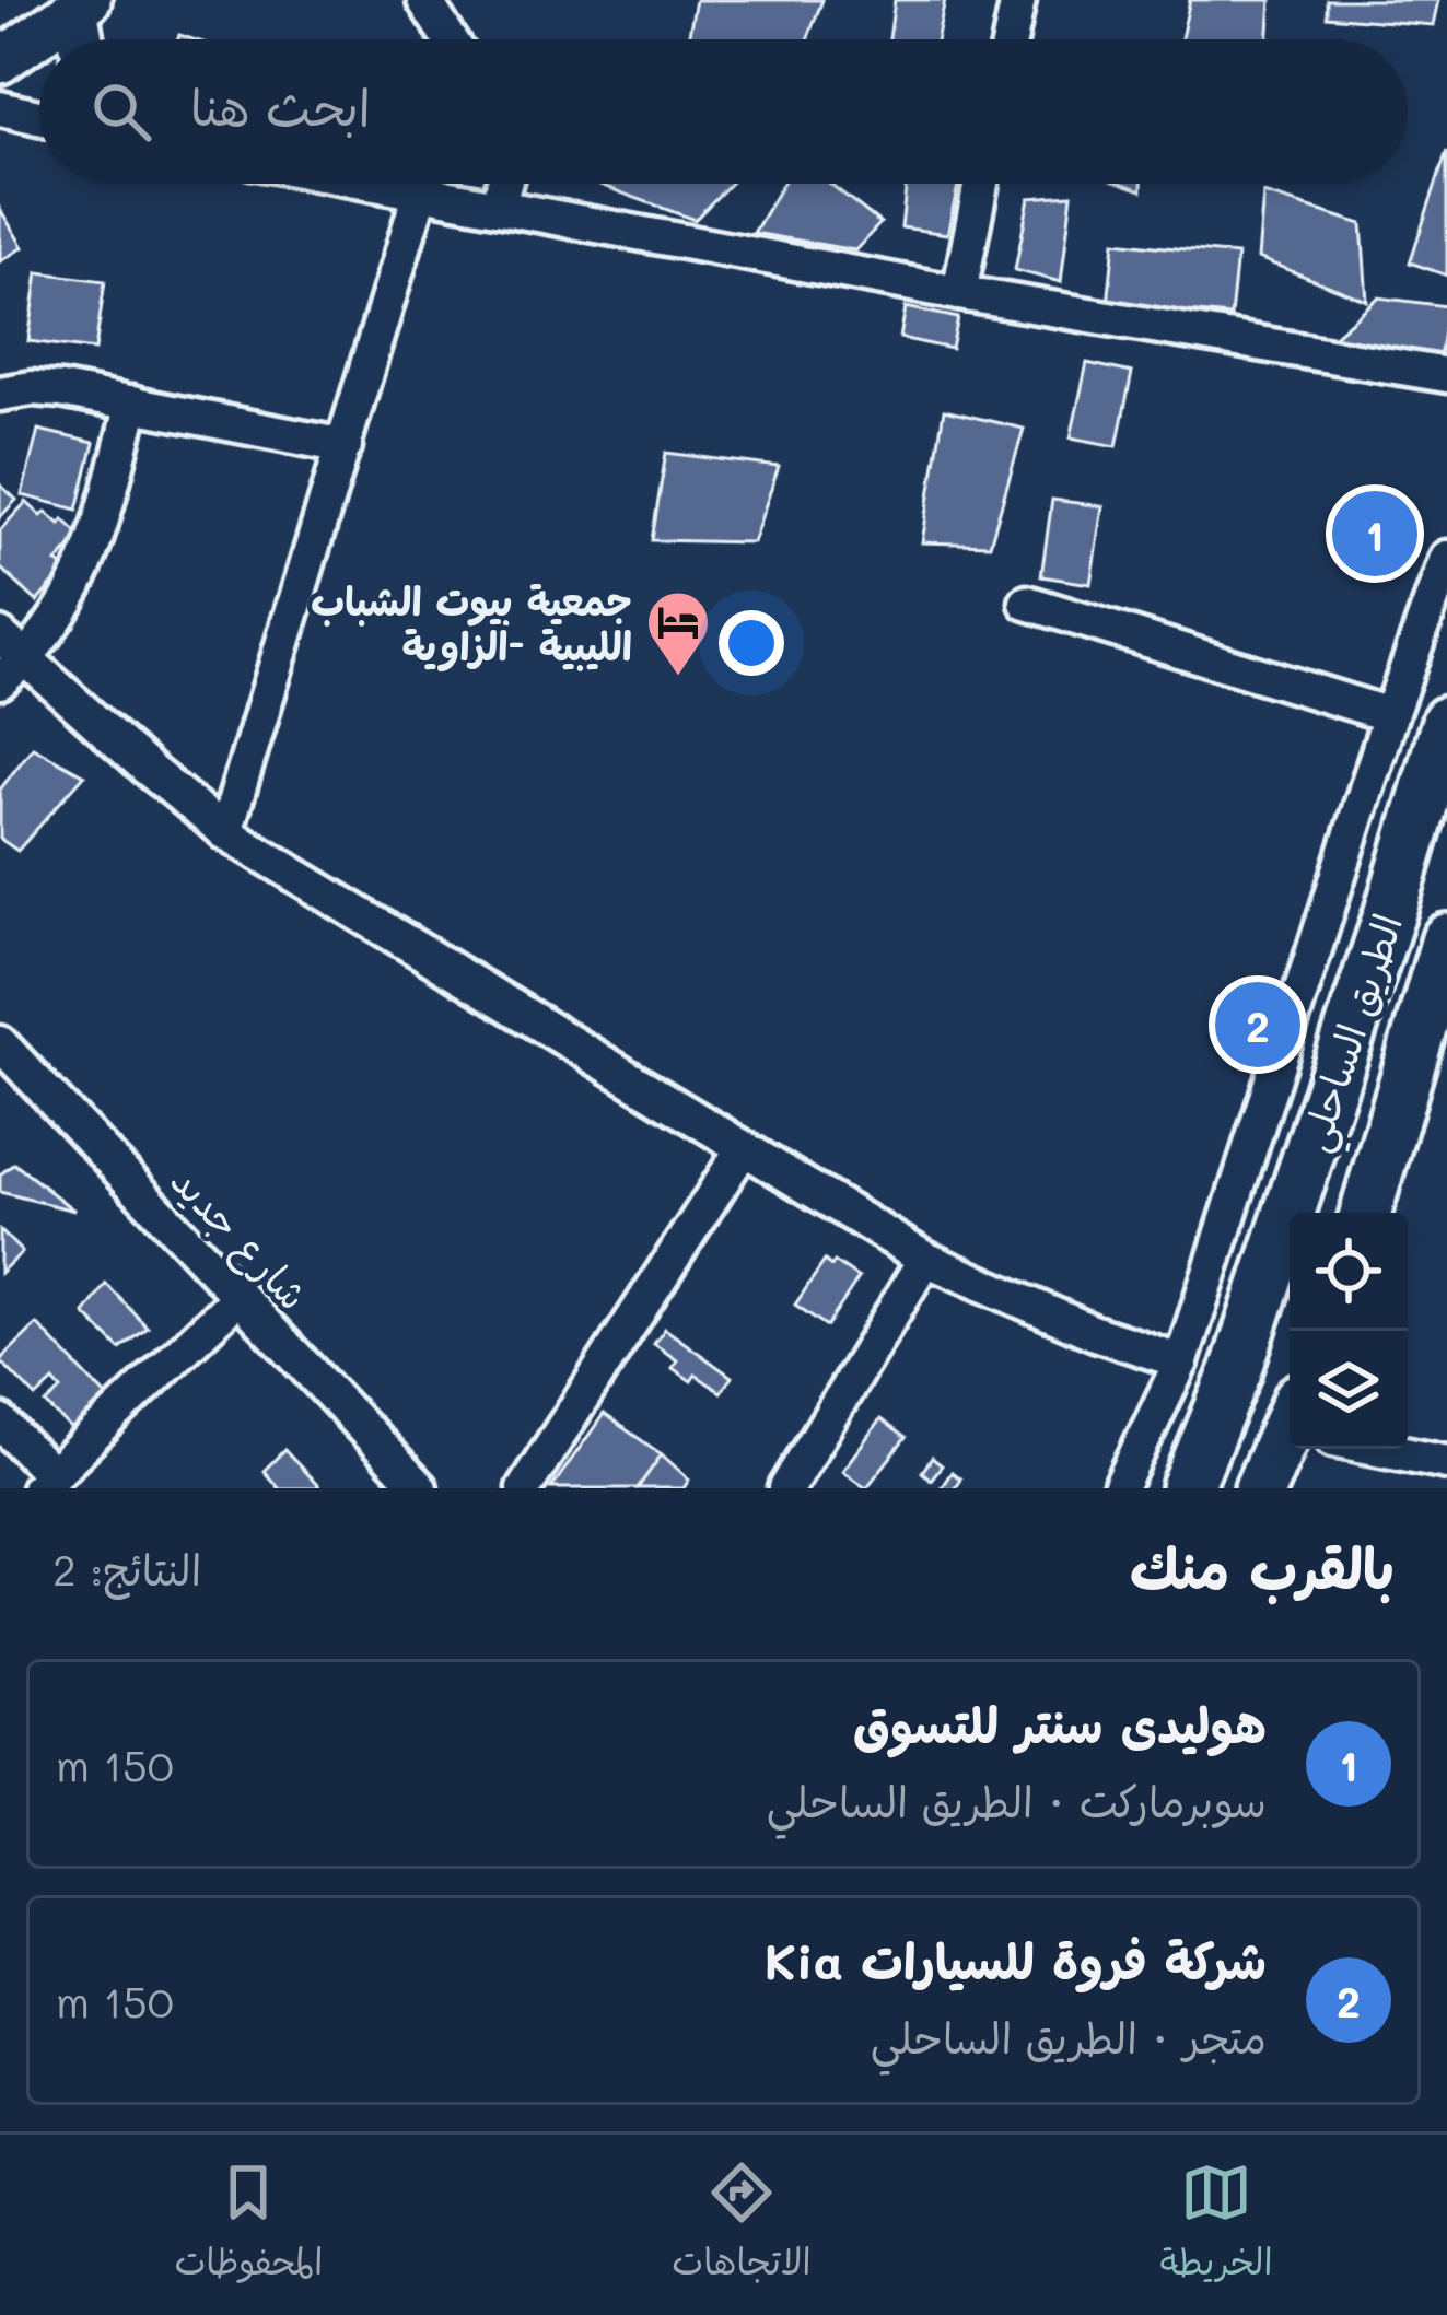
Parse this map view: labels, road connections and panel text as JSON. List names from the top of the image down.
{
  "streets": {
    "highway": ["الطريق الساحلي"],
    "street": ["شارع جديد"]
  },
  "places": {
    "hotel": ["جمعية بيوت الشباب الليبية -الزاوية"]
  },
  "page": {
    "search": "ابحث هنا",
    "pins": ["1", "2"],
    "heading": ["بالقرب منك", "النتائج: 2"],
    "list": [
      {
        "mark": "1",
        "name": "هوليدى سنتر للتسوق",
        "note": "سوبرماركت · الطريق الساحلي",
        "value": "150 m"
      },
      {
        "mark": "2",
        "name": "شركة فروة للسيارات Kia",
        "note": "متجر · الطريق الساحلي",
        "value": "150 m"
      }
    ],
    "nav": ["الخريطة", "الاتجاهات", "المحفوظات"]
  }
}
